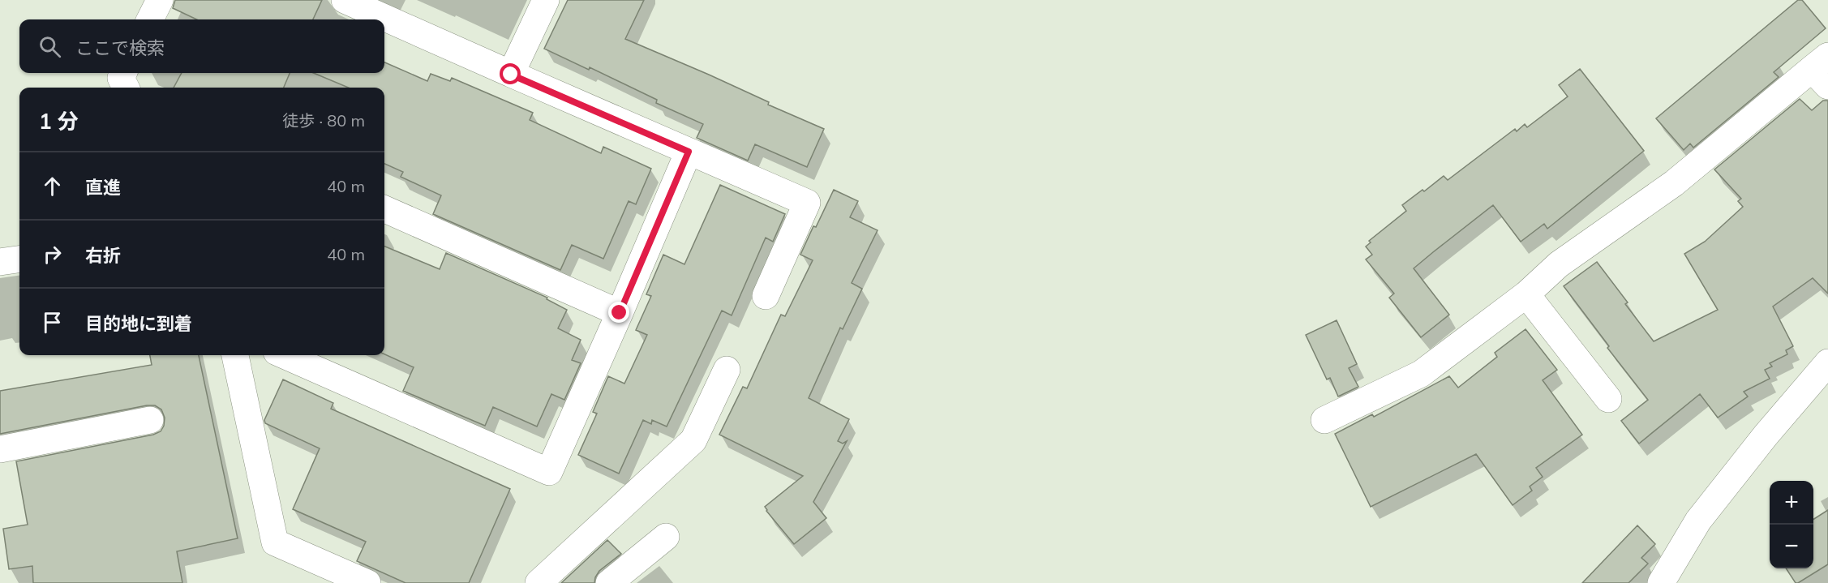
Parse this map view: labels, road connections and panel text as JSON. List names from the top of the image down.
{
  "page": {
    "search": "ここで検索",
    "heading": ["1 分", "徒歩 · 80 m"],
    "list": [
      ["直進", "40 m"],
      ["右折", "40 m"],
      "目的地に到着"
    ],
    "map_buttons": ["+", "−"]
  }
}
